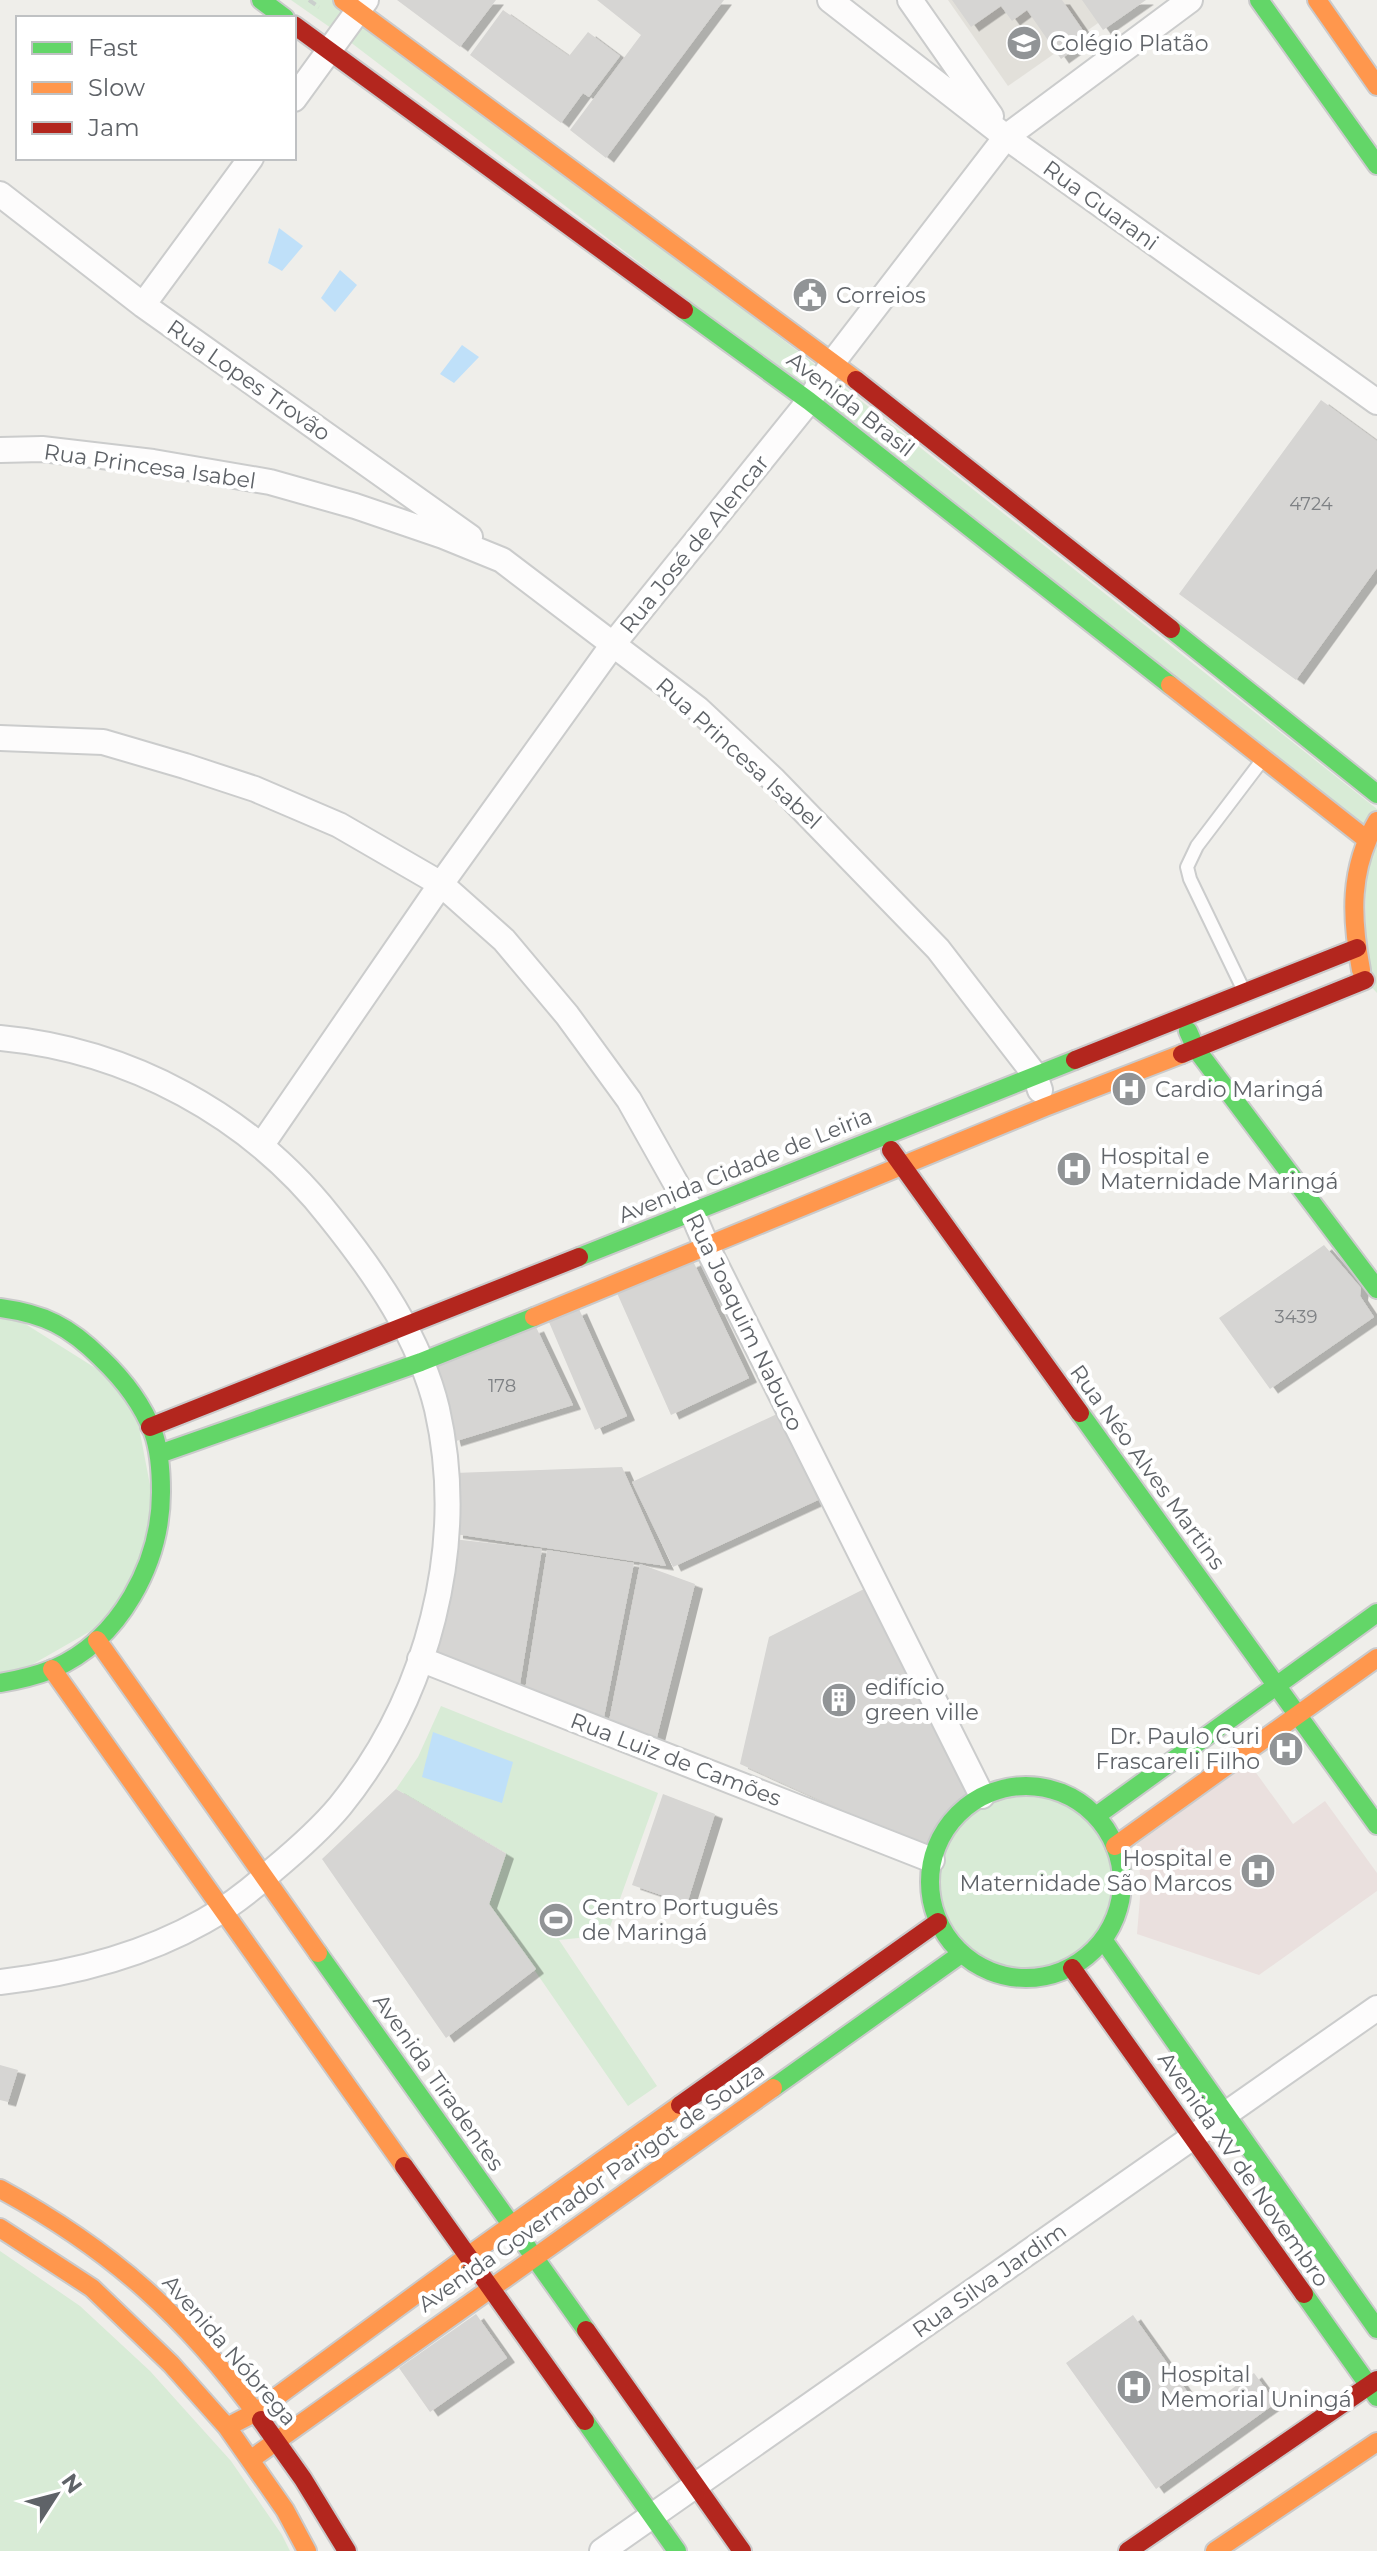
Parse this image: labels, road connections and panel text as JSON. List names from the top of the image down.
{
  "streets": {
    "main road": [
      "Avenida Brasil",
      "Avenida Cidade de Leiria",
      "Rua Néo Alves Martins",
      "Avenida Tiradentes",
      "Avenida XV de Novembro",
      "Avenida Governador Parigot de Souza",
      "Avenida Nóbrega"
    ],
    "street": [
      "Rua Guarani",
      "Rua Lopes Trovão",
      "Rua Princesa Isabel",
      "Rua José de Alencar",
      "Rua Joaquim Nabuco",
      "Rua Luiz de Camões",
      "Rua Silva Jardim"
    ]
  },
  "crossings": [
    ["Rua Guarani", "Rua José de Alencar"],
    ["Rua Lopes Trovão", "Rua Princesa Isabel"],
    ["Avenida Brasil", "Rua José de Alencar"],
    ["Rua Princesa Isabel", "Rua José de Alencar"],
    ["Rua Princesa Isabel", "Avenida Cidade de Leiria"],
    ["Rua José de Alencar", "Rua Joaquim Nabuco"],
    ["Avenida Cidade de Leiria", "Rua Joaquim Nabuco"],
    ["Avenida Cidade de Leiria", "Rua Néo Alves Martins"],
    ["Rua Joaquim Nabuco", "Rua Luiz de Camões"],
    ["Rua Joaquim Nabuco", "Avenida XV de Novembro"],
    ["Rua Joaquim Nabuco", "Avenida Governador Parigot de Souza"],
    ["Rua Luiz de Camões", "Avenida XV de Novembro"],
    ["Rua Luiz de Camões", "Avenida Governador Parigot de Souza"],
    ["Avenida Tiradentes", "Avenida Governador Parigot de Souza"],
    ["Avenida Tiradentes", "Rua Silva Jardim"],
    ["Avenida XV de Novembro", "Avenida Governador Parigot de Souza"],
    ["Avenida XV de Novembro", "Rua Silva Jardim"],
    ["Avenida Governador Parigot de Souza", "Avenida Nóbrega"]
  ],
  "places": {
    "school or university": ["Colégio Platão"],
    "public building": ["Correios"],
    "hospital": [
      "Cardio Maringá",
      "Hospital e Maternidade Maringá",
      "Dr. Paulo Curi Frascareli Filho",
      "Hospital e Maternidade São Marcos",
      "Hospital Memorial Uningá"
    ],
    "building": ["edifício green ville"],
    "sports": ["Centro Português de Maringá"]
  },
  "house_numbers": ["4724", "3439", "178"],
  "legend": ["Fast", "Slow", "Jam"],
  "north": "top right"
}
